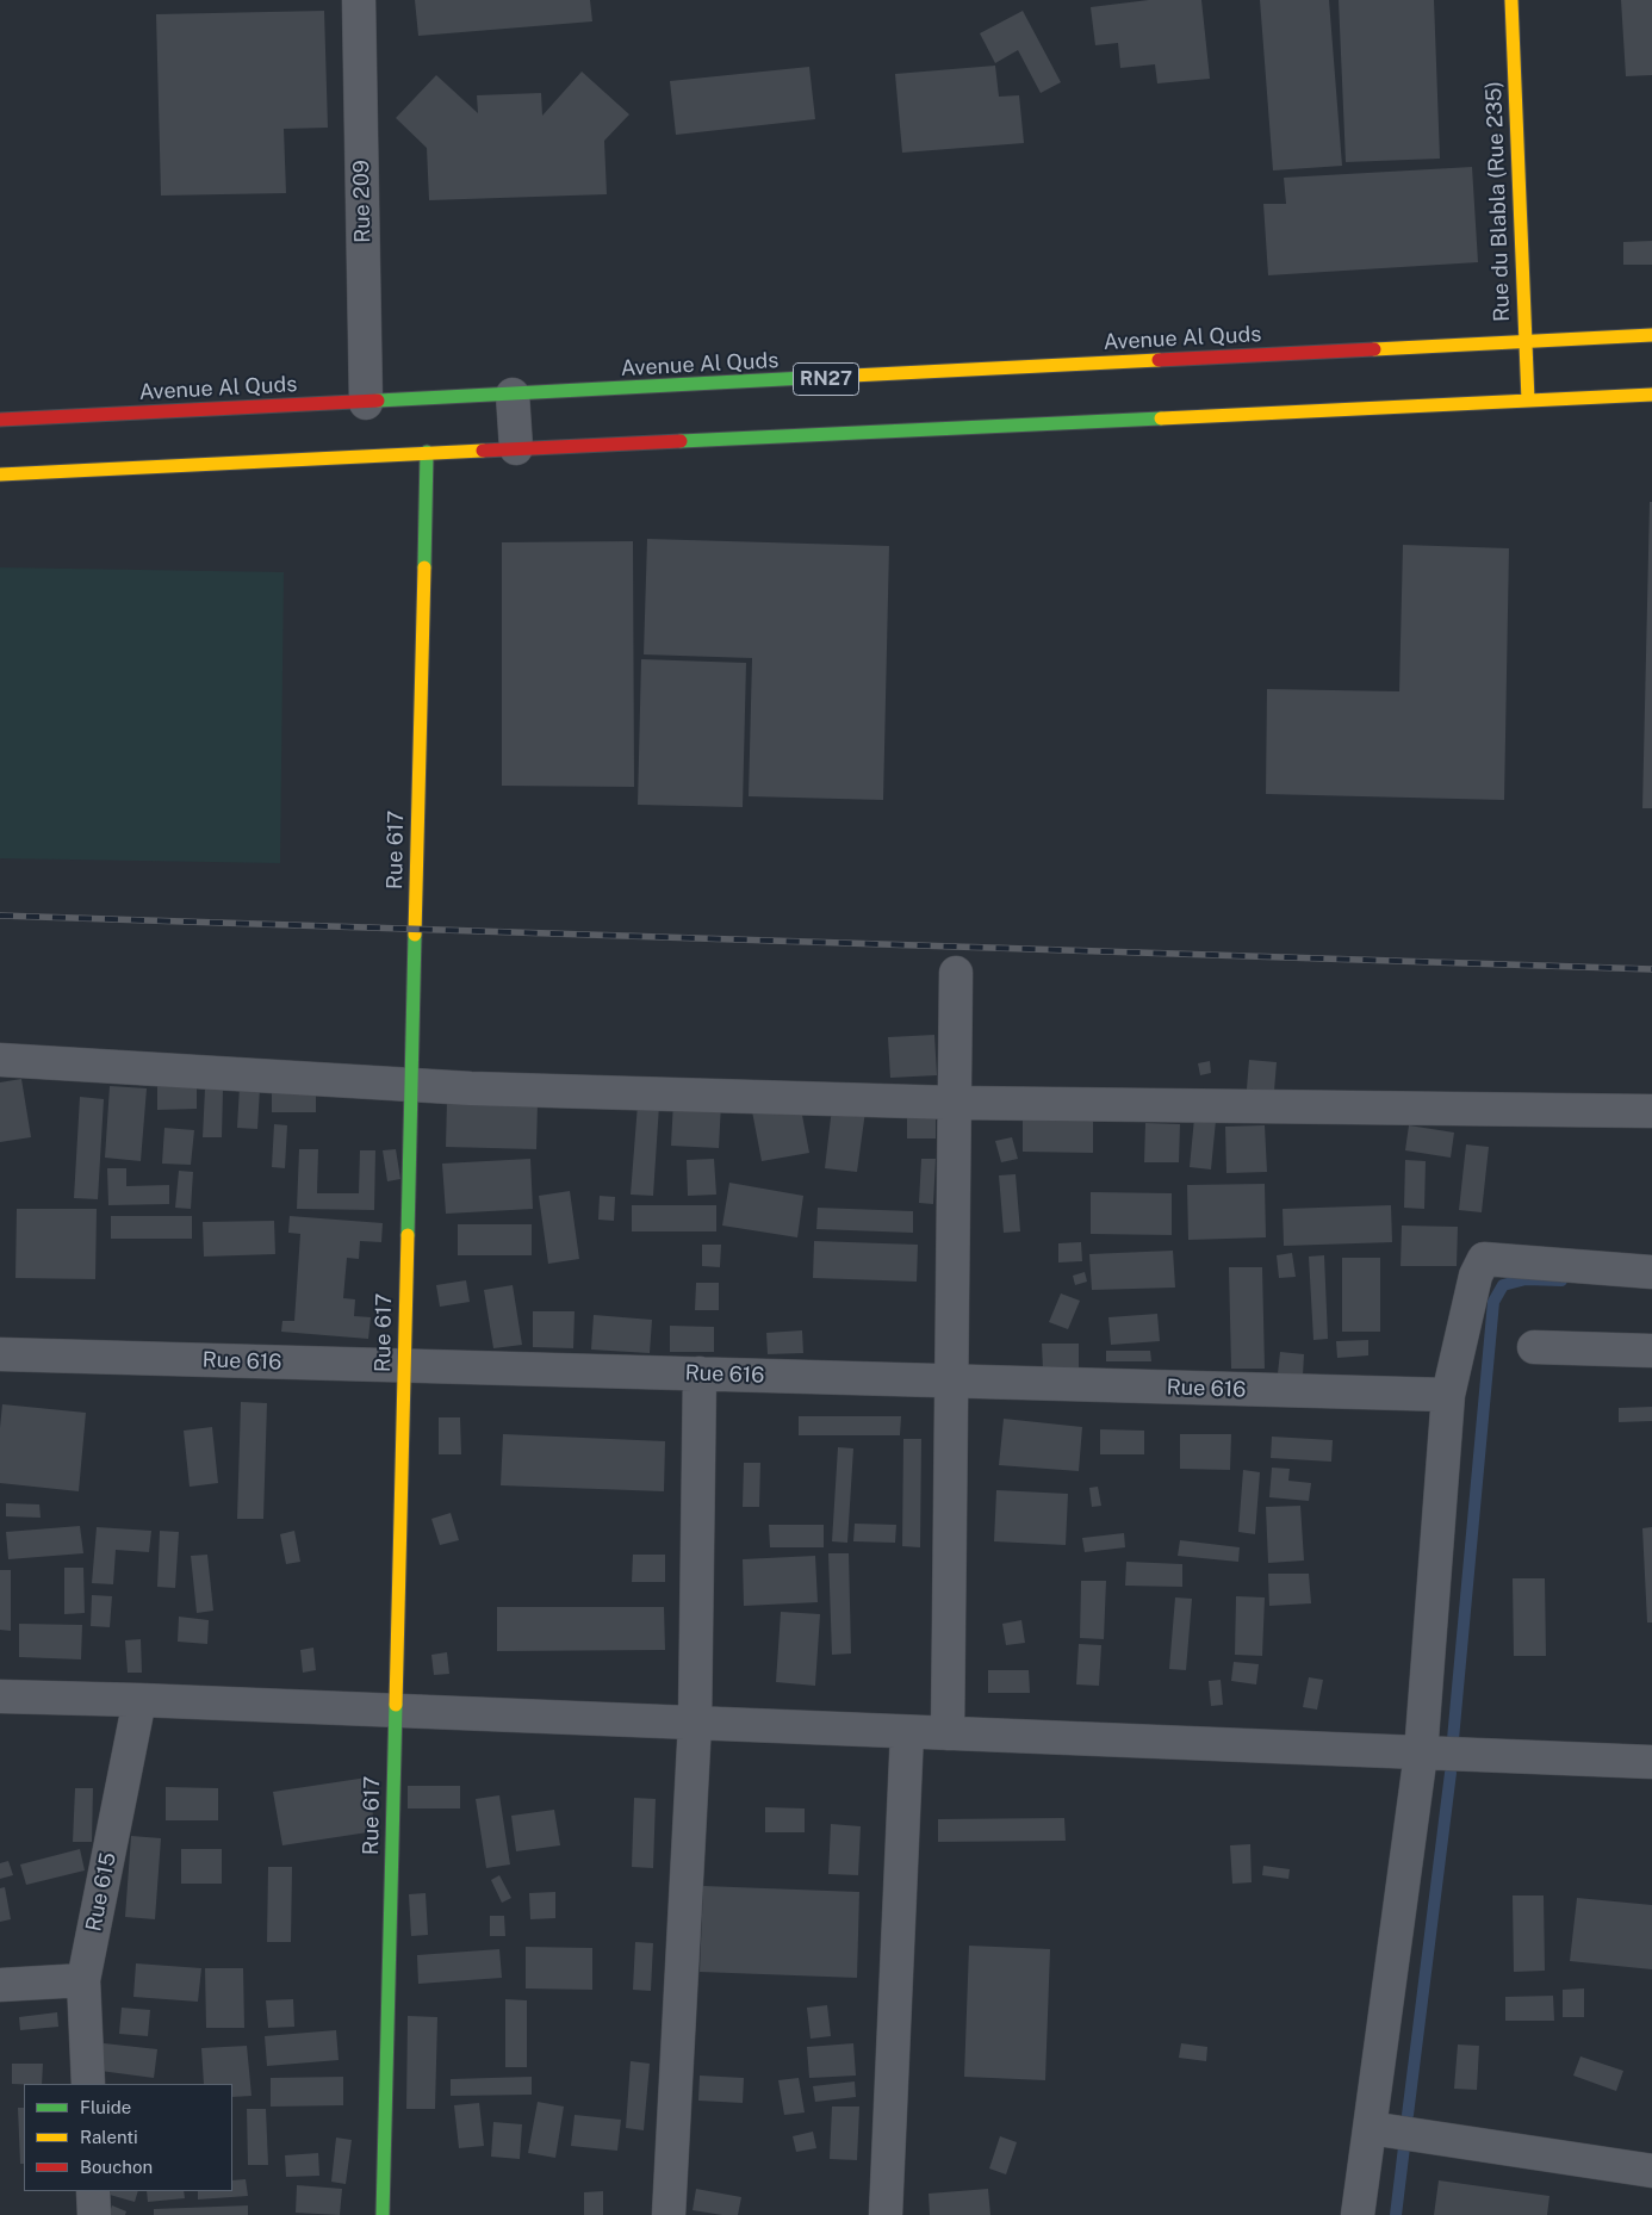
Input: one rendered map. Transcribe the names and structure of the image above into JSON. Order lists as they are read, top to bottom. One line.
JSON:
{"streets":{"main road":["Rue du Blabla (Rue 235)","Avenue Al Quds","RN27","Rue 617"],"street":["Rue 209","Rue 616","Rue 615"]},"crossings":[["Rue 209","Avenue Al Quds"],["Rue du Blabla (Rue 235)","Avenue Al Quds"],["Rue 617","Rue 616"]],"legend":["Fluide","Ralenti","Bouchon"]}
